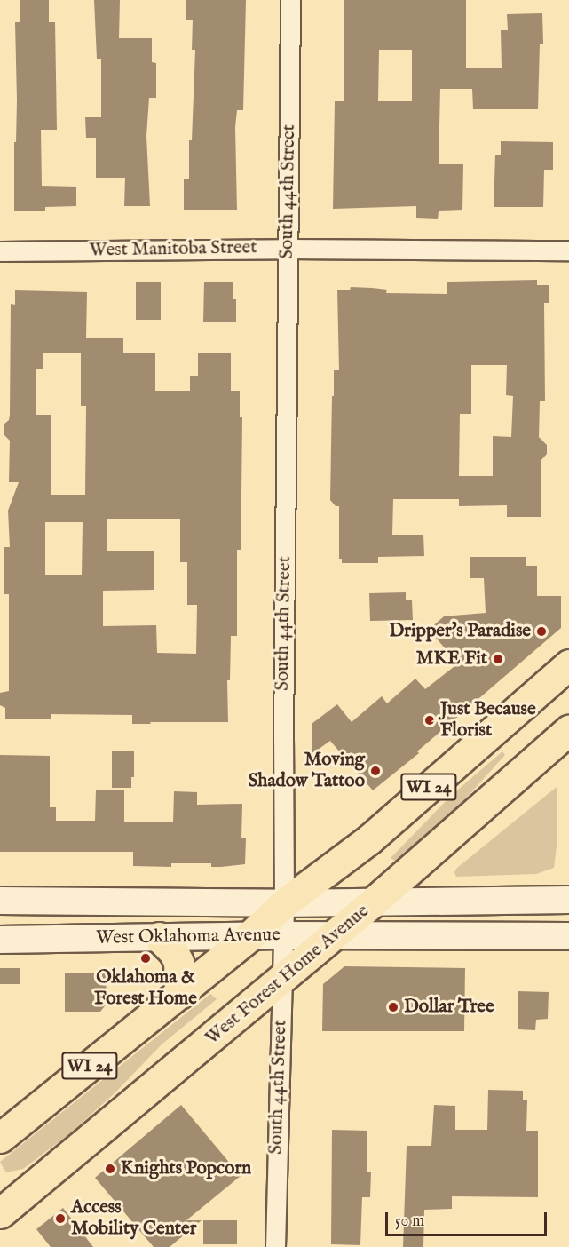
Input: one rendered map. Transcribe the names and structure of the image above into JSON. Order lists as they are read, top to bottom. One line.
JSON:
{"streets":{"main road":["WI 24","West Oklahoma Avenue","West Forest Home Avenue"],"street":["South 44th Street","West Manitoba Street"]},"crossings":[["South 44th Street","West Manitoba Street"],["South 44th Street","WI 24"],["South 44th Street","West Oklahoma Avenue"],["South 44th Street","West Forest Home Avenue"],["WI 24","West Oklahoma Avenue"],["West Oklahoma Avenue","West Forest Home Avenue"]],"places":["Dripper's Paradise","MKE Fit","Just Because Florist","Moving Shadow Tattoo","Oklahoma & Forest Home","Dollar Tree","Knights Popcorn","Access Mobility Center"],"scale_bar":"50 m"}
